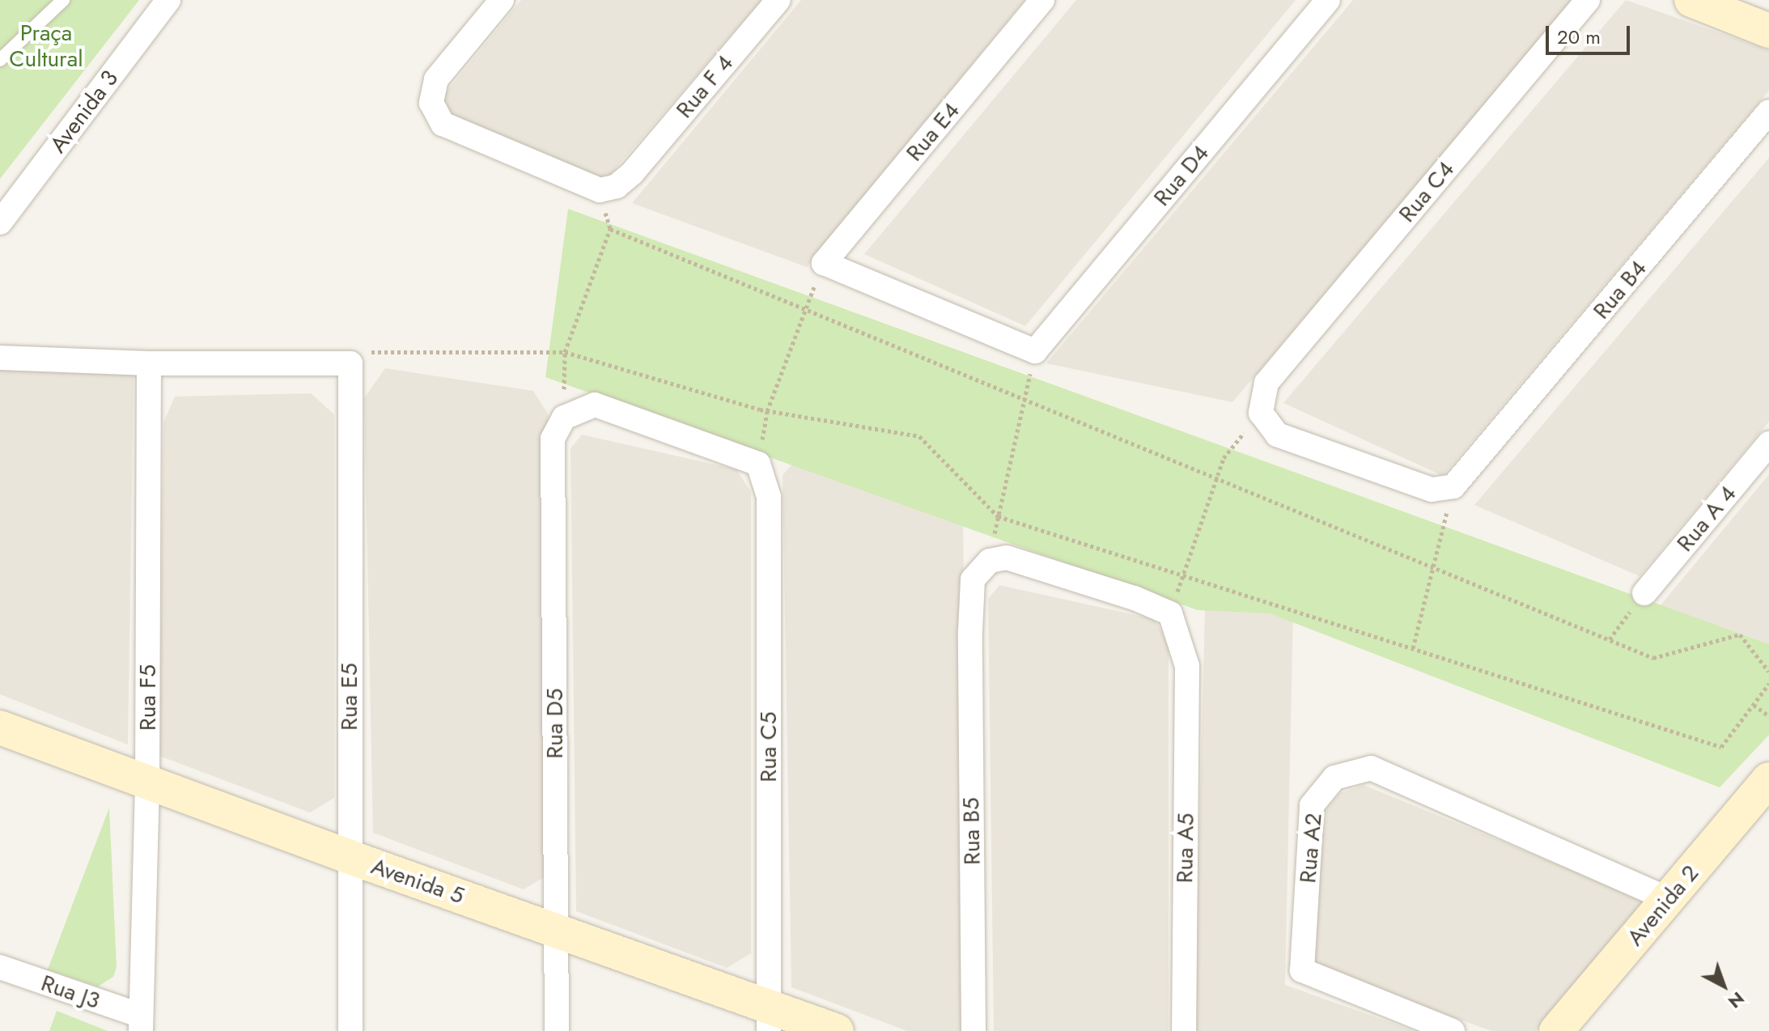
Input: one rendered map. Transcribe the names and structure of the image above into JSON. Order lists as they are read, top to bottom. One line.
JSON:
{"streets":{"street":["Rua F 4","Avenida 3","Rua E4","Rua D4","Rua C4","Rua B4","Rua A 4","Rua E5","Rua F5","Rua D5","Rua C5","Rua B5","Rua A5","Rua A2","Avenida 5","Avenida 2","Rua J3"]},"crossings":[["Rua E5","Avenida 5"],["Rua F5","Avenida 5"],["Rua F5","Rua J3"],["Rua D5","Avenida 5"],["Rua C5","Avenida 5"],["Rua A2","Avenida 2"]],"parks":["Praça Cultural"],"scale_bar":"20 m","north":"bottom right"}
